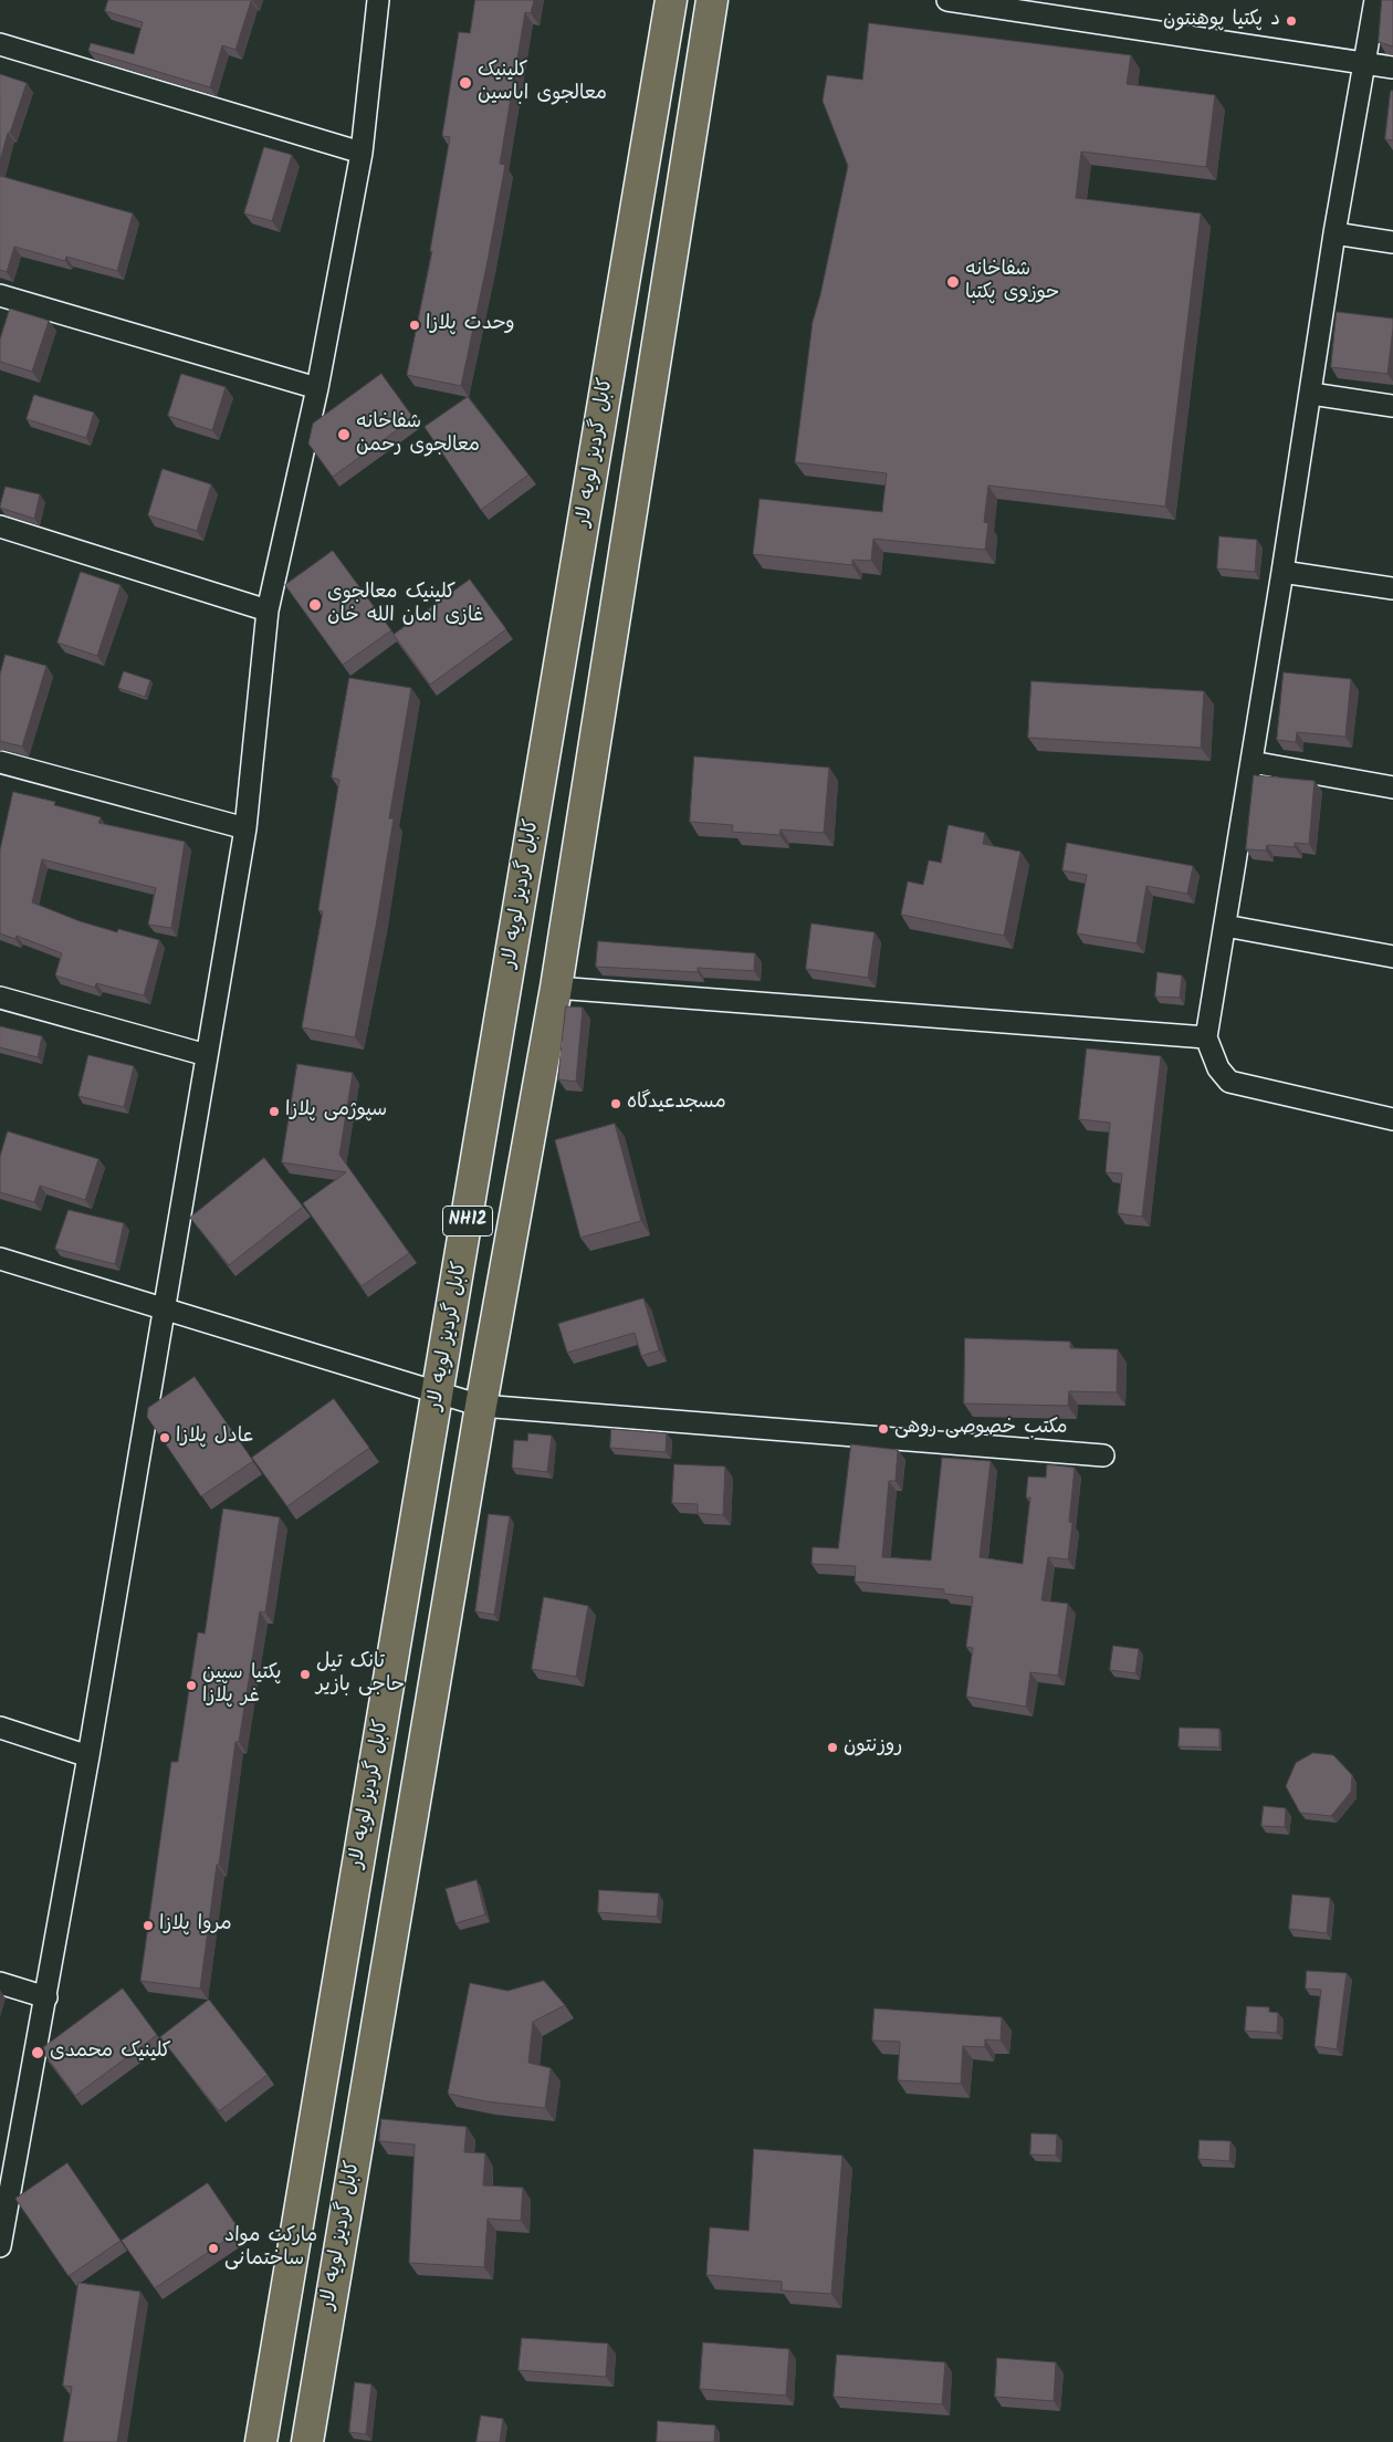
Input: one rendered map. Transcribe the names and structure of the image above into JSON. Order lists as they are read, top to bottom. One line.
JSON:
{"streets":{"highway":["کابل گردیز لویه لار","NH12"]},"places":["د پکتیا پوهنتون","کلینیک معالجوی اباسین","شفاخانه حوزوی پکتبا","وحدت پلازا","شفاخانه معالجوی رحمن","کلینیک معالجوی غازی امان الله خان","مسجدعیدگاه","سپوژمی پلازا","مکتب خصوصی روهی","عادل پلازا","تانک تیل حاجی بازیر","پکتیا سپین غر پلازا","روزنتون","مروا پلازا","کلینیک محمدی","مارکت مواد ساختمانی"]}
